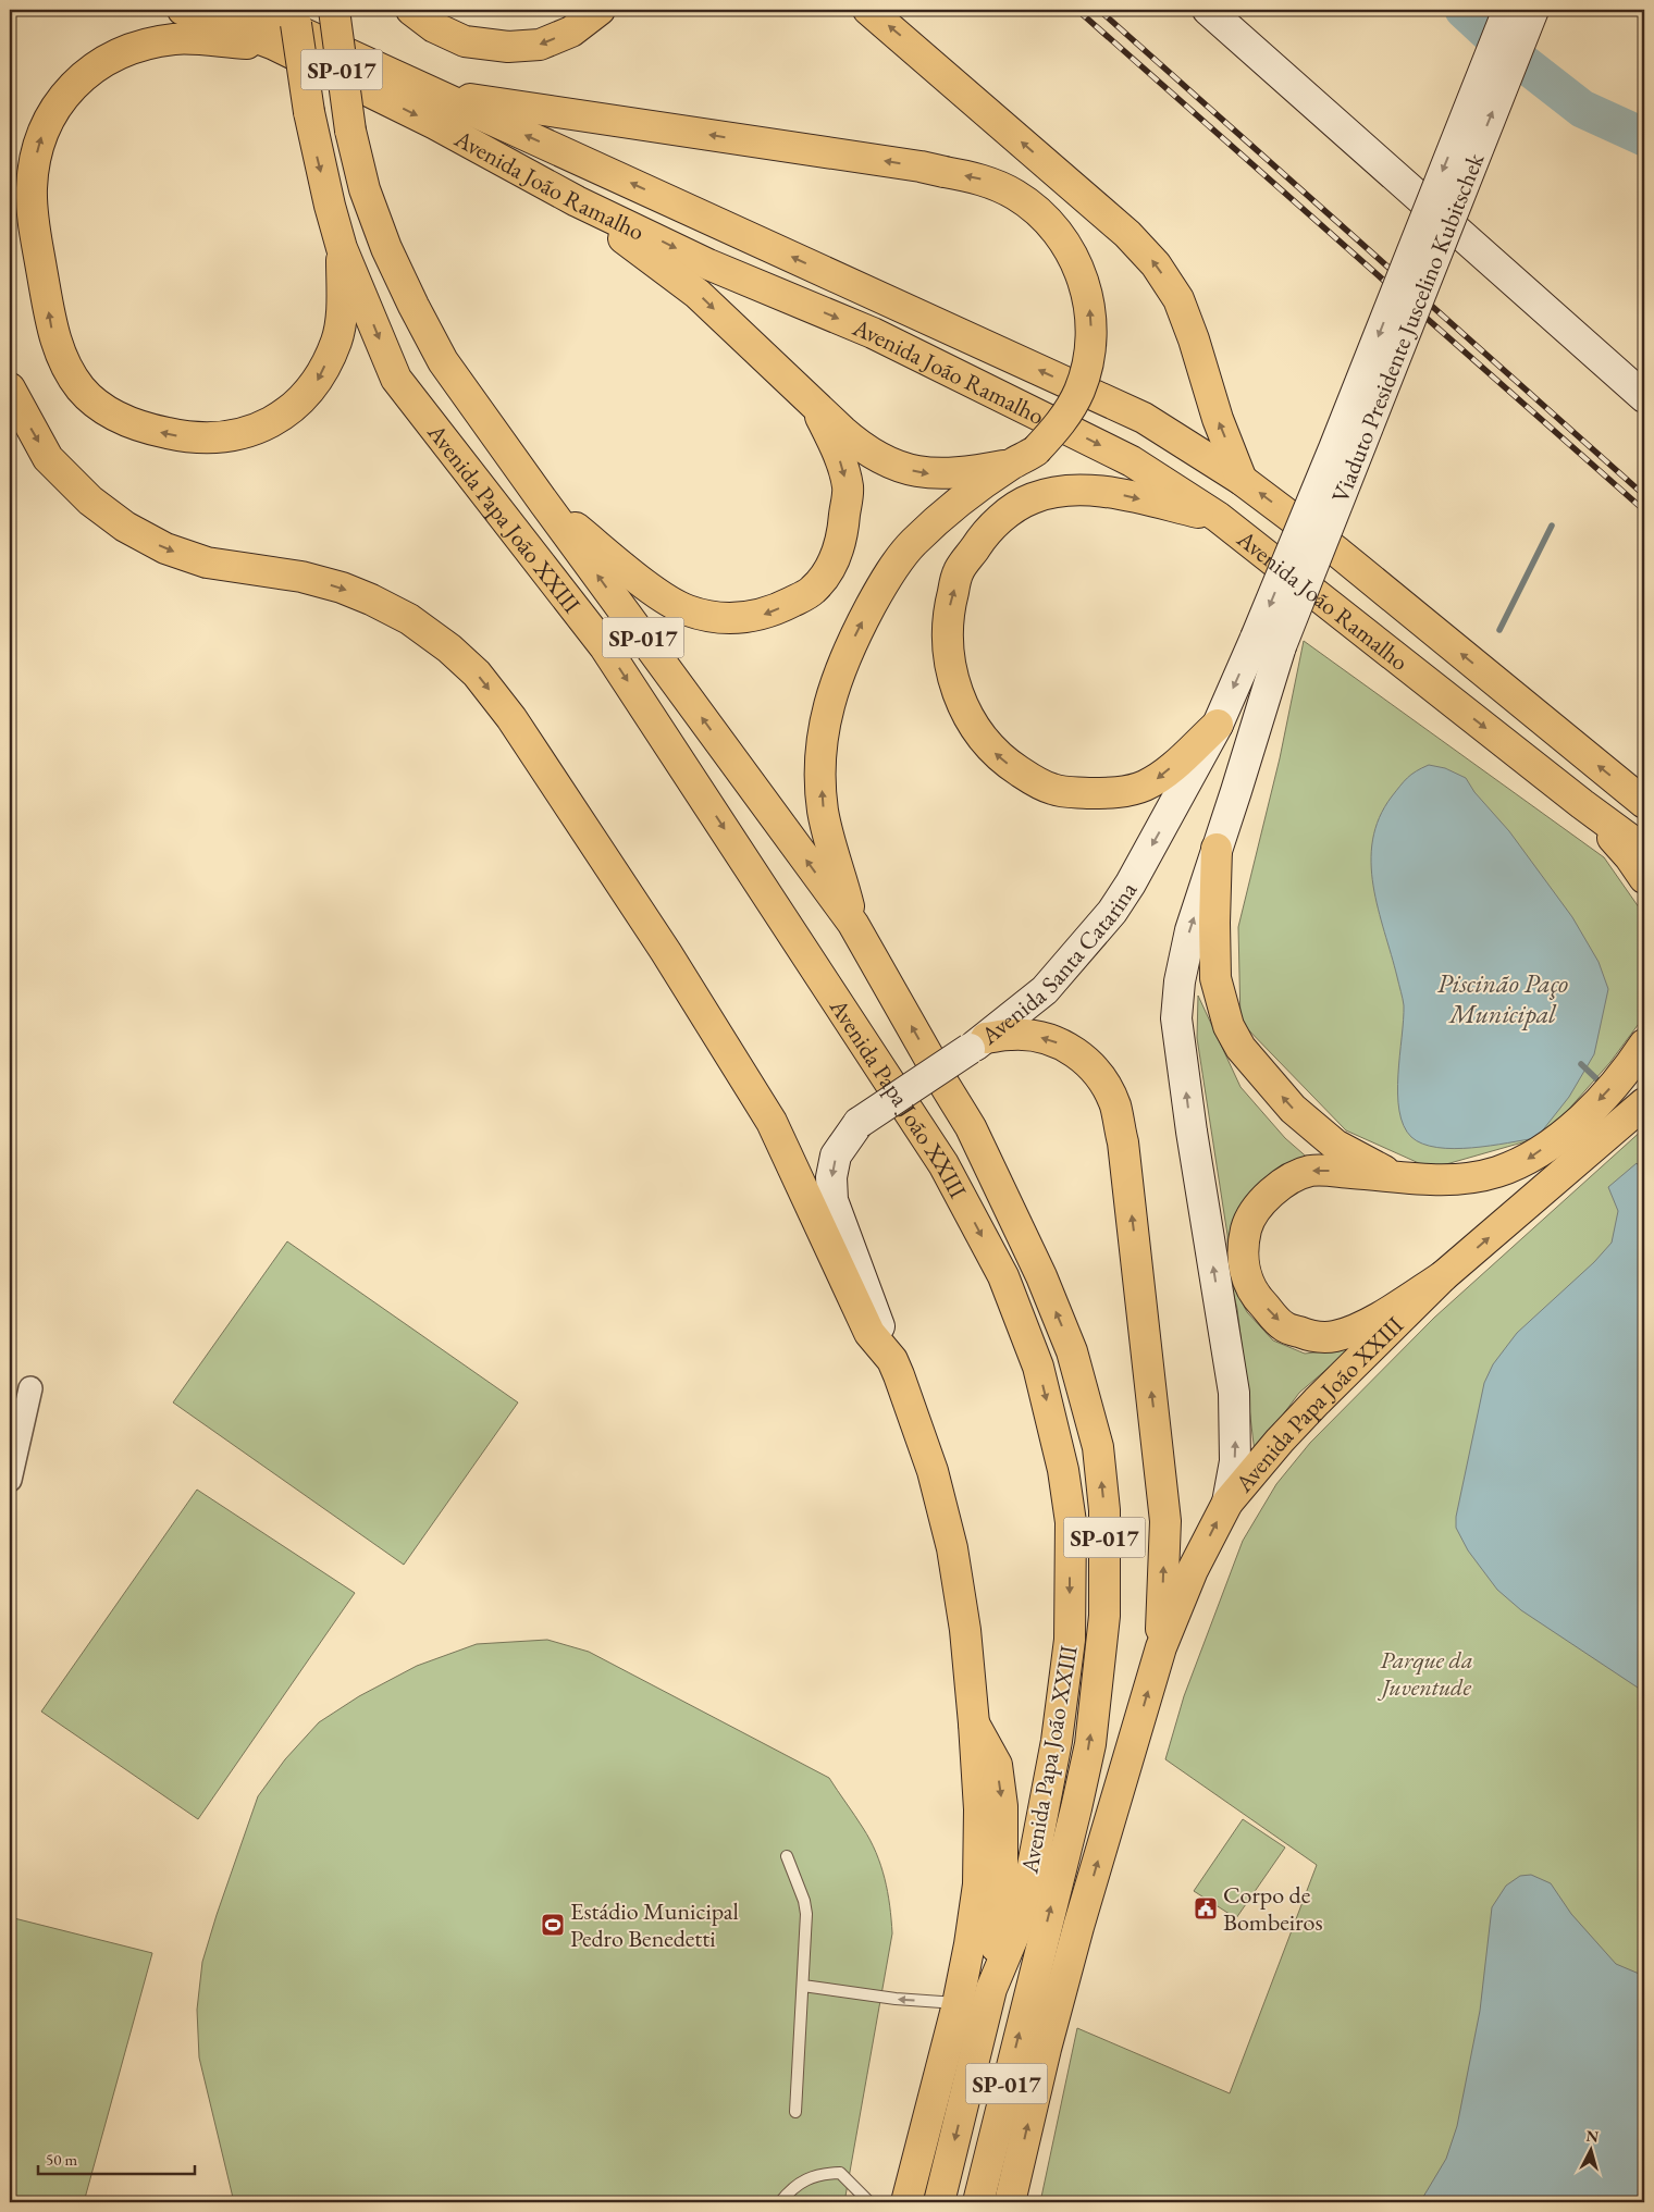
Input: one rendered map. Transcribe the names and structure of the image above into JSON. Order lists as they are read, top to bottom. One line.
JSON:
{"streets":{"main road":["SP-017","Avenida João Ramalho","Viaduto Presidente Juscelino Kubitschek","Avenida Papa João XXIII","Avenida Santa Catarina"]},"crossings":[["Viaduto Presidente Juscelino Kubitschek","Avenida Santa Catarina"],["Avenida Papa João XXIII","Avenida Santa Catarina"]],"one_way":["Avenida Santa Catarina"],"water":["Piscinão Paço Municipal"],"parks":["Parque da Juventude"],"places":{"public building":["Corpo de Bombeiros"],"sports":["Estádio Municipal Pedro Benedetti"]},"scale_bar":"50 m","north":"top"}
